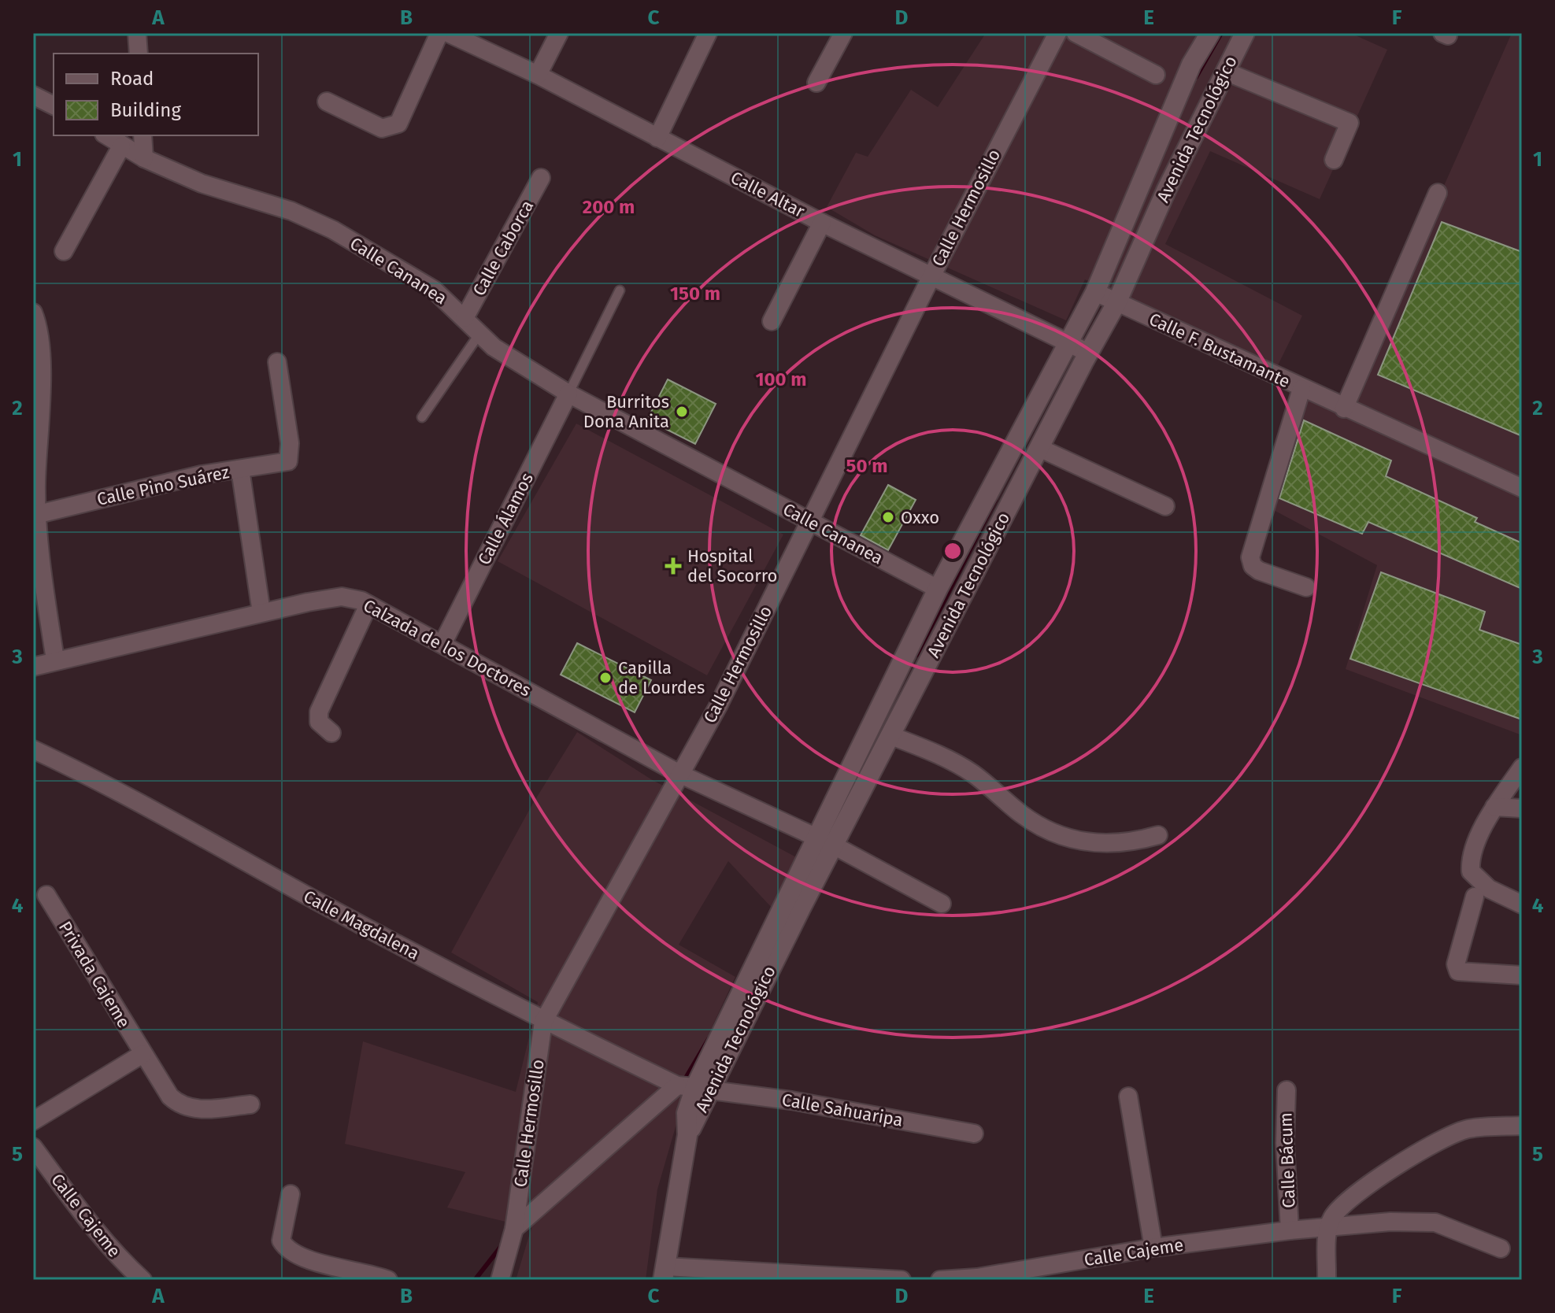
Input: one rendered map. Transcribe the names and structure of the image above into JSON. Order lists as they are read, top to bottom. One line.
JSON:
{"streets":{"main road":["Avenida Tecnológico"],"street":["Calle Altar","Calle Hermosillo","Calle Caborca","Calle Cananea","Calle F. Bustamante","Calle Pino Suárez","Calle Álamos","Calzada de los Doctores","Calle Magdalena","Privada Cajeme","Calle Sahuaripa","Calle Bácum","Calle Cajeme"]},"crossings":[["Avenida Tecnológico","Calle Altar"],["Avenida Tecnológico","Calle Cananea"],["Avenida Tecnológico","Calle F. Bustamante"],["Avenida Tecnológico","Calzada de los Doctores"],["Avenida Tecnológico","Calle Magdalena"],["Avenida Tecnológico","Calle Sahuaripa"],["Calle Altar","Calle Hermosillo"],["Calle Hermosillo","Calle Cananea"],["Calle Hermosillo","Calzada de los Doctores"],["Calle Hermosillo","Calle Magdalena"],["Calle Caborca","Calle Cananea"],["Calle Cananea","Calle Álamos"],["Calle Álamos","Calzada de los Doctores"],["Calle Magdalena","Calle Sahuaripa"],["Calle Bácum","Calle Cajeme"]],"places":{"other":["Burritos Dona Anita","Oxxo","Capilla de Lourdes"],"health":["Hospital del Socorro"]},"legend":["Road","Building"],"grid":{"columns":["A","B","C","D","E","F"],"rows":["1","2","3","4","5"]},"rings":["200 m","150 m","100 m","50 m"]}
